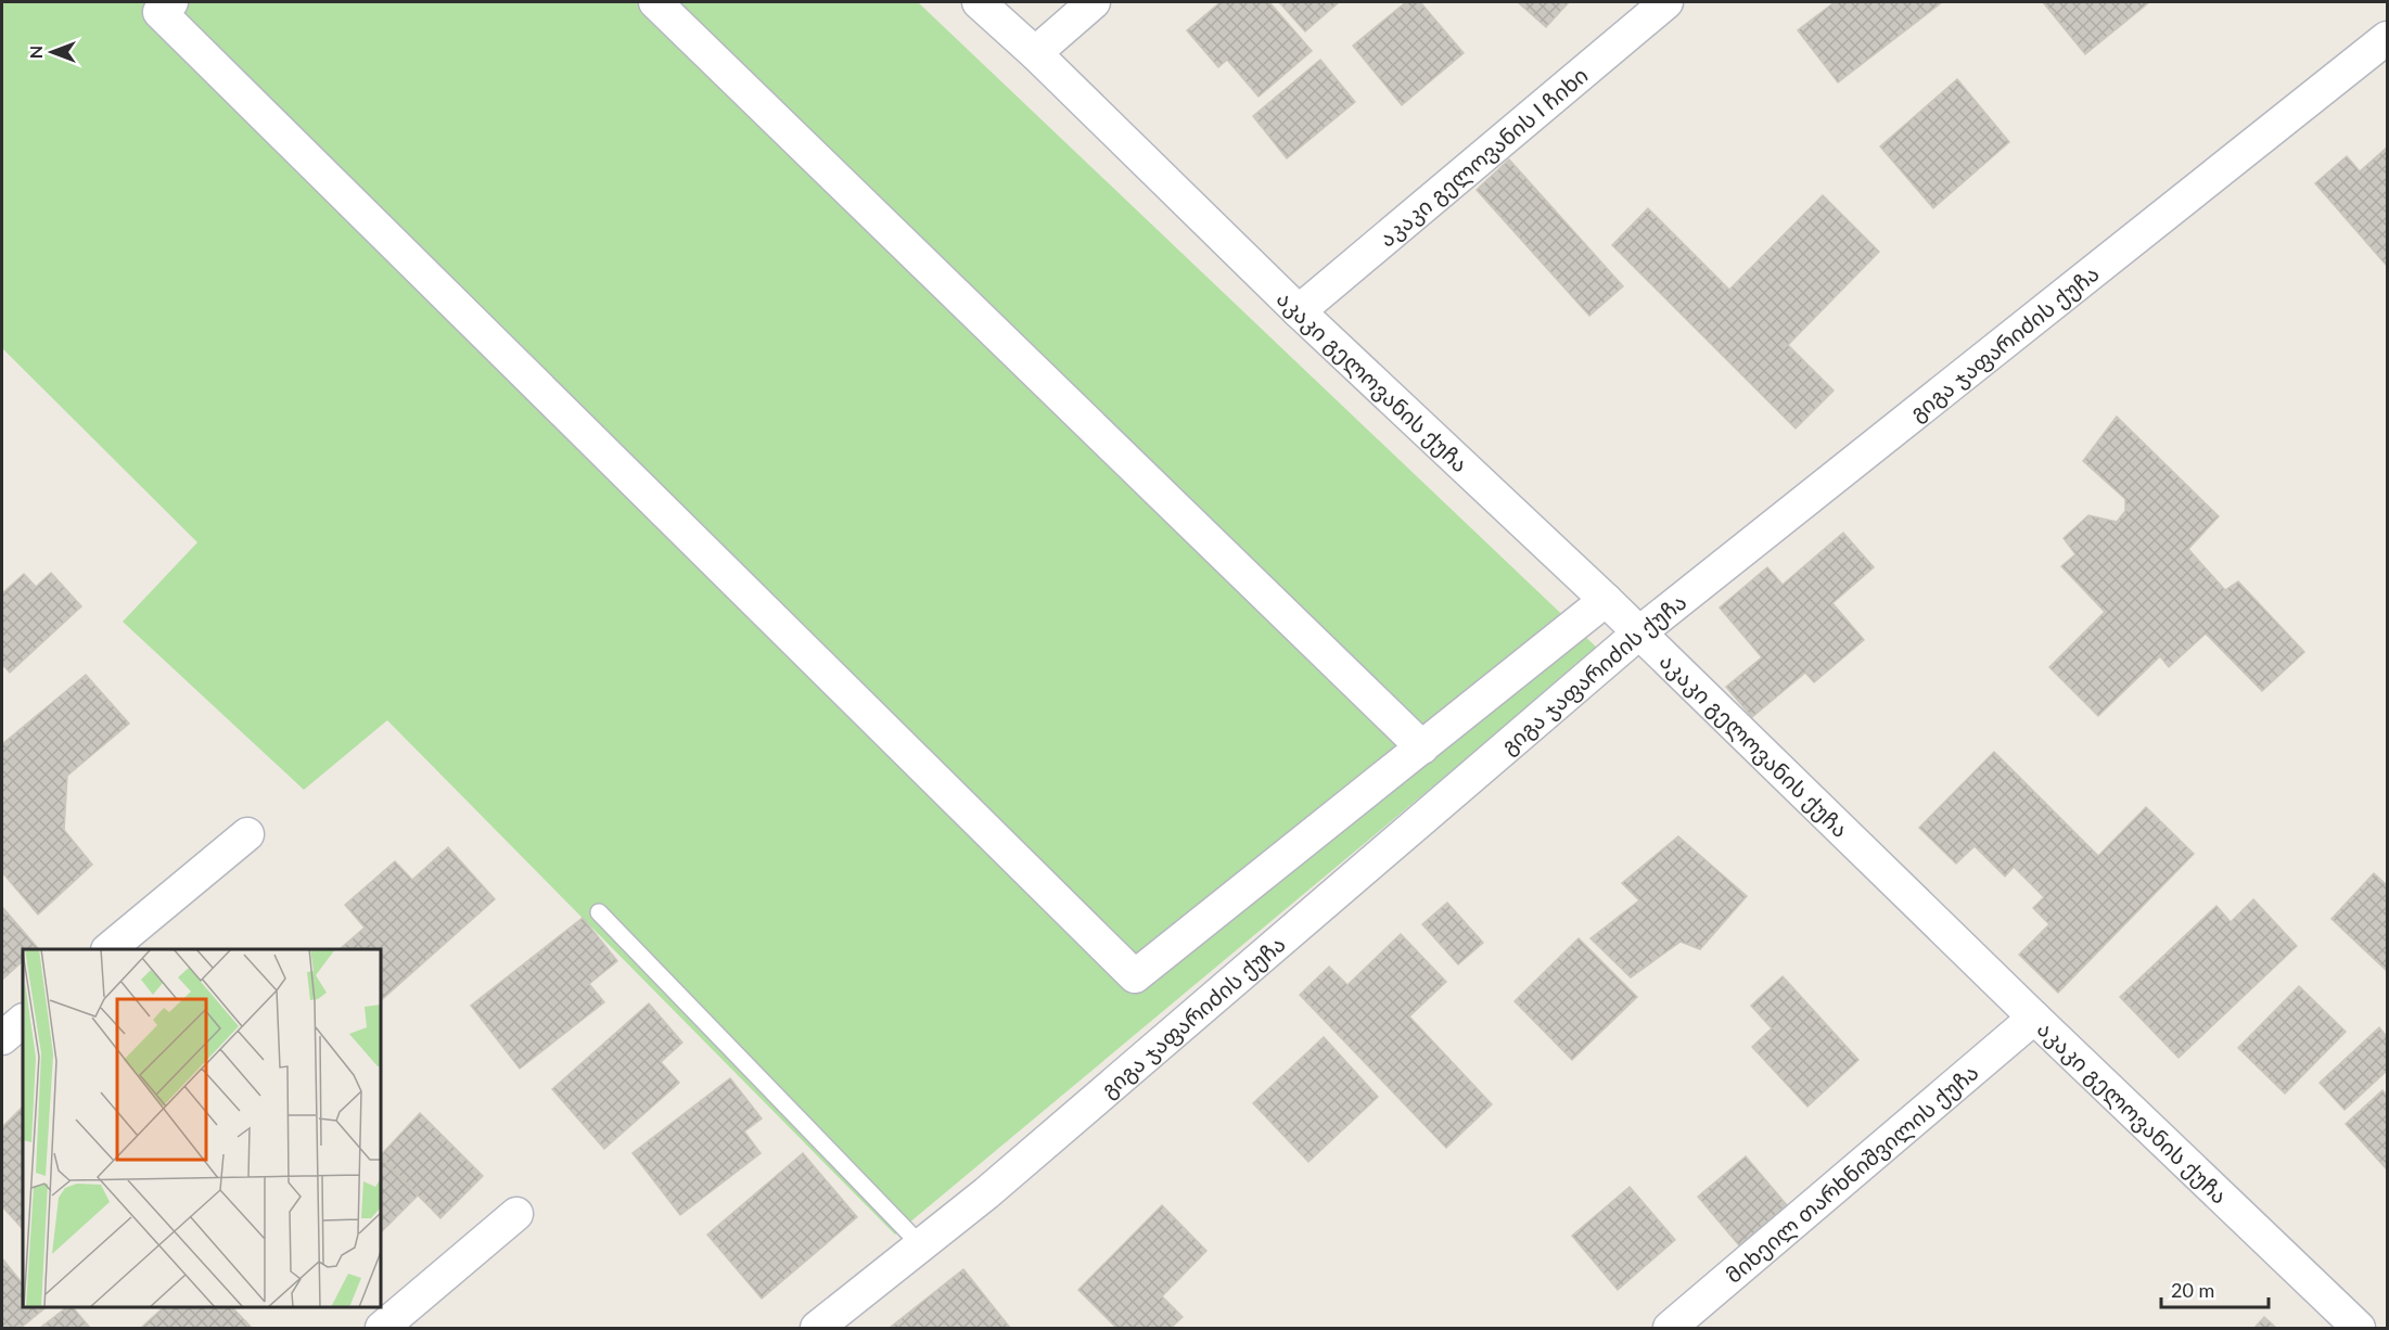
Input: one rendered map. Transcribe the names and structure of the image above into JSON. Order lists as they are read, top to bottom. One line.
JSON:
{"streets":{"street":["აკაკი გელოვანის I ჩიხი","გიგა ჯაფარიძის ქუჩა","აკაკი გელოვანის ქუჩა","მიხეილ თარხნიშვილის ქუჩა"]},"crossings":[["აკაკი გელოვანის I ჩიხი","აკაკი გელოვანის ქუჩა"],["გიგა ჯაფარიძის ქუჩა","აკაკი გელოვანის ქუჩა"],["აკაკი გელოვანის ქუჩა","მიხეილ თარხნიშვილის ქუჩა"]],"scale_bar":"20 m","north":"left"}
